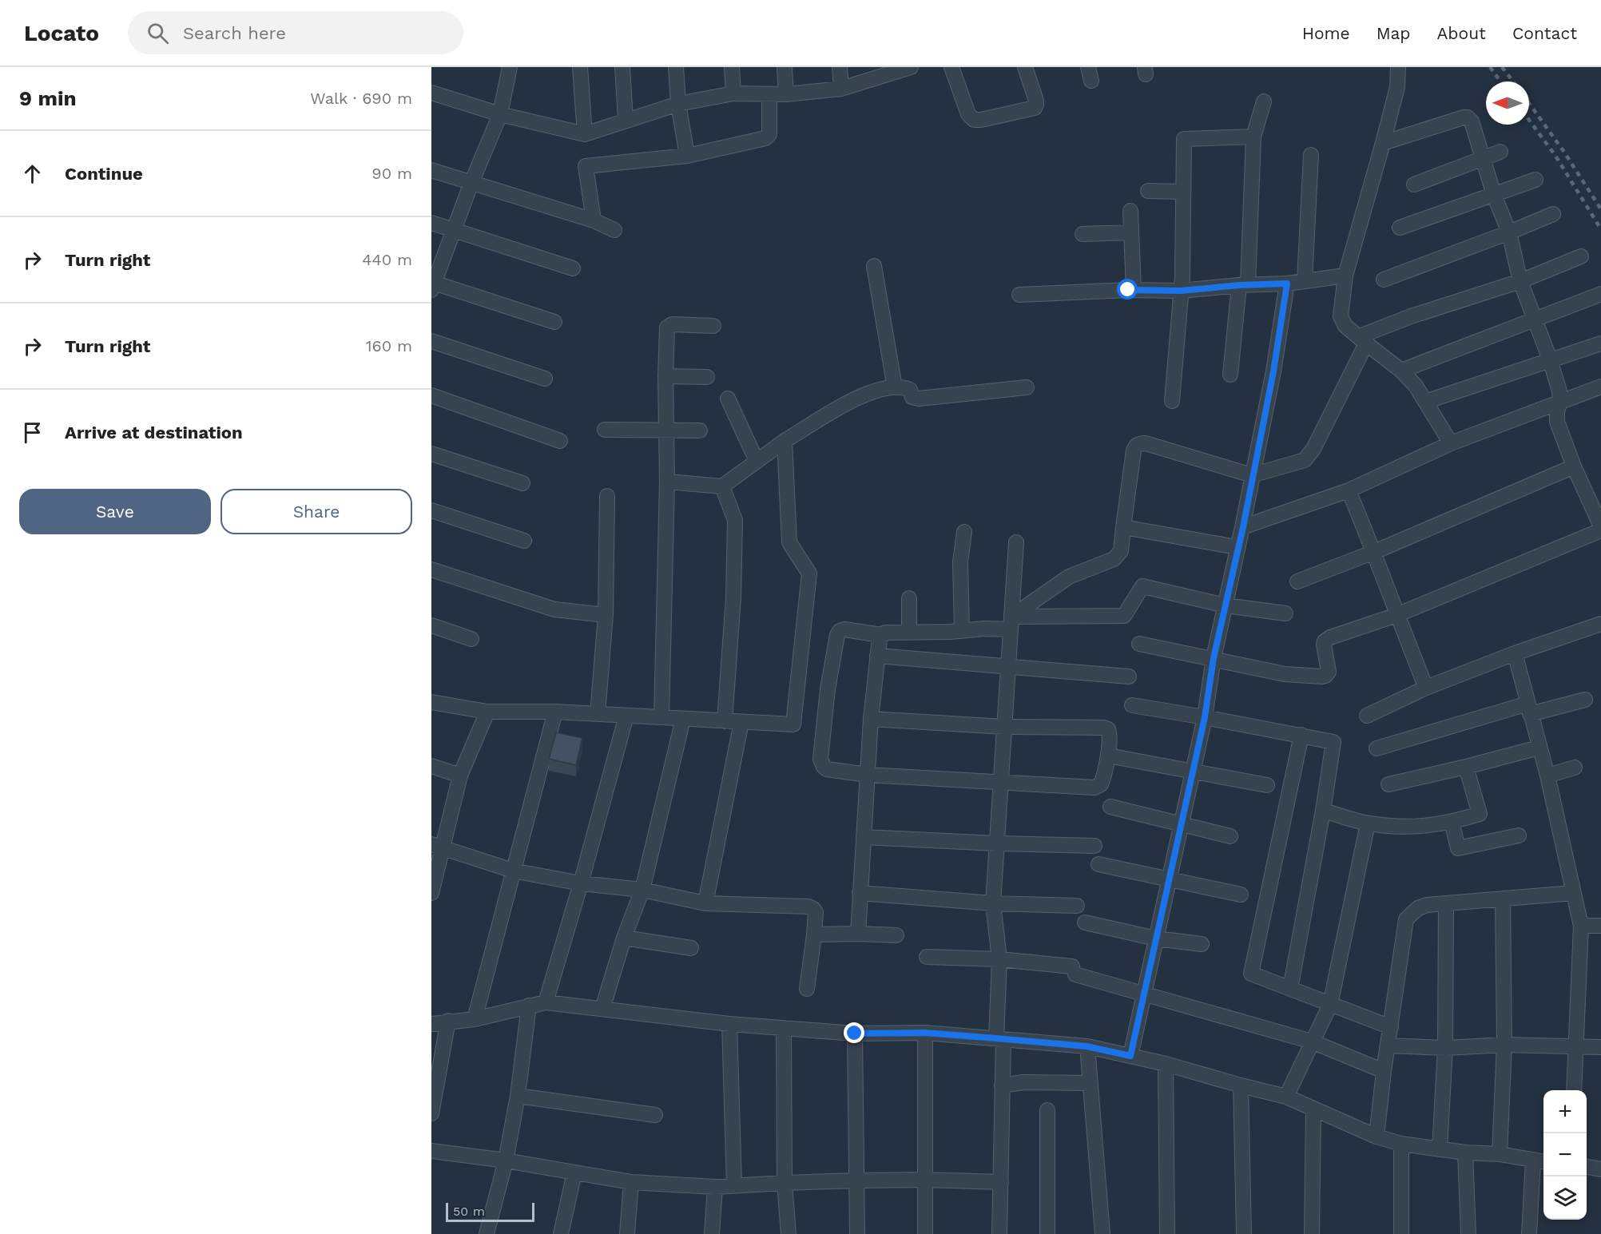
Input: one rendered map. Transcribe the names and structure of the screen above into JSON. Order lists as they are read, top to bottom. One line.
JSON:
{"scale_bar":"50 m","north":"left","page":{"header":"Locato","search":"Search here","nav":["Home","Map","About","Contact"],"heading":["9 min","Walk · 690 m"],"list":[["Continue","90 m"],["Turn right","440 m"],["Turn right","160 m"],"Arrive at destination"],"buttons":["Save","Share"],"map_buttons":["+","−"],"scale":"50 m"}}
